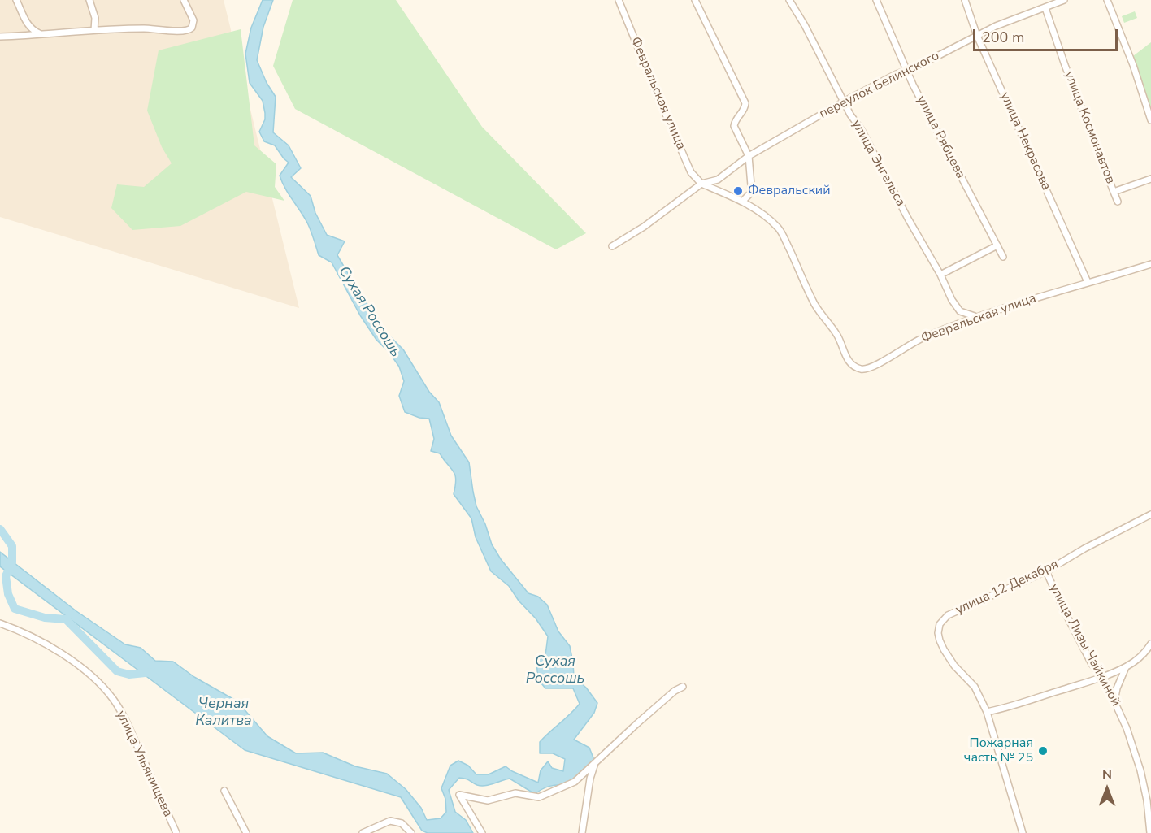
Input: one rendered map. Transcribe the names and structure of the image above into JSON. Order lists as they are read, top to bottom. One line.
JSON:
{"streets":{"street":["переулок Белинского","Февральская улица","улица Космонавтов","улица Рябцева","улица Некрасова","улица Энгельса","улица 12 Декабря","улица Лизы Чайкиной","улица Ульянищева"]},"crossings":[["переулок Белинского","Февральская улица"],["переулок Белинского","улица Космонавтов"],["переулок Белинского","улица Рябцева"],["переулок Белинского","улица Некрасова"],["переулок Белинского","улица Энгельса"],["Февральская улица","улица Некрасова"],["Февральская улица","улица Энгельса"],["улица 12 Декабря","улица Лизы Чайкиной"]],"water":["Сухая Россошь","Черная Калитва"],"places":["Февральский","Пожарная часть № 25"],"scale_bar":"200 m","north":"top"}
